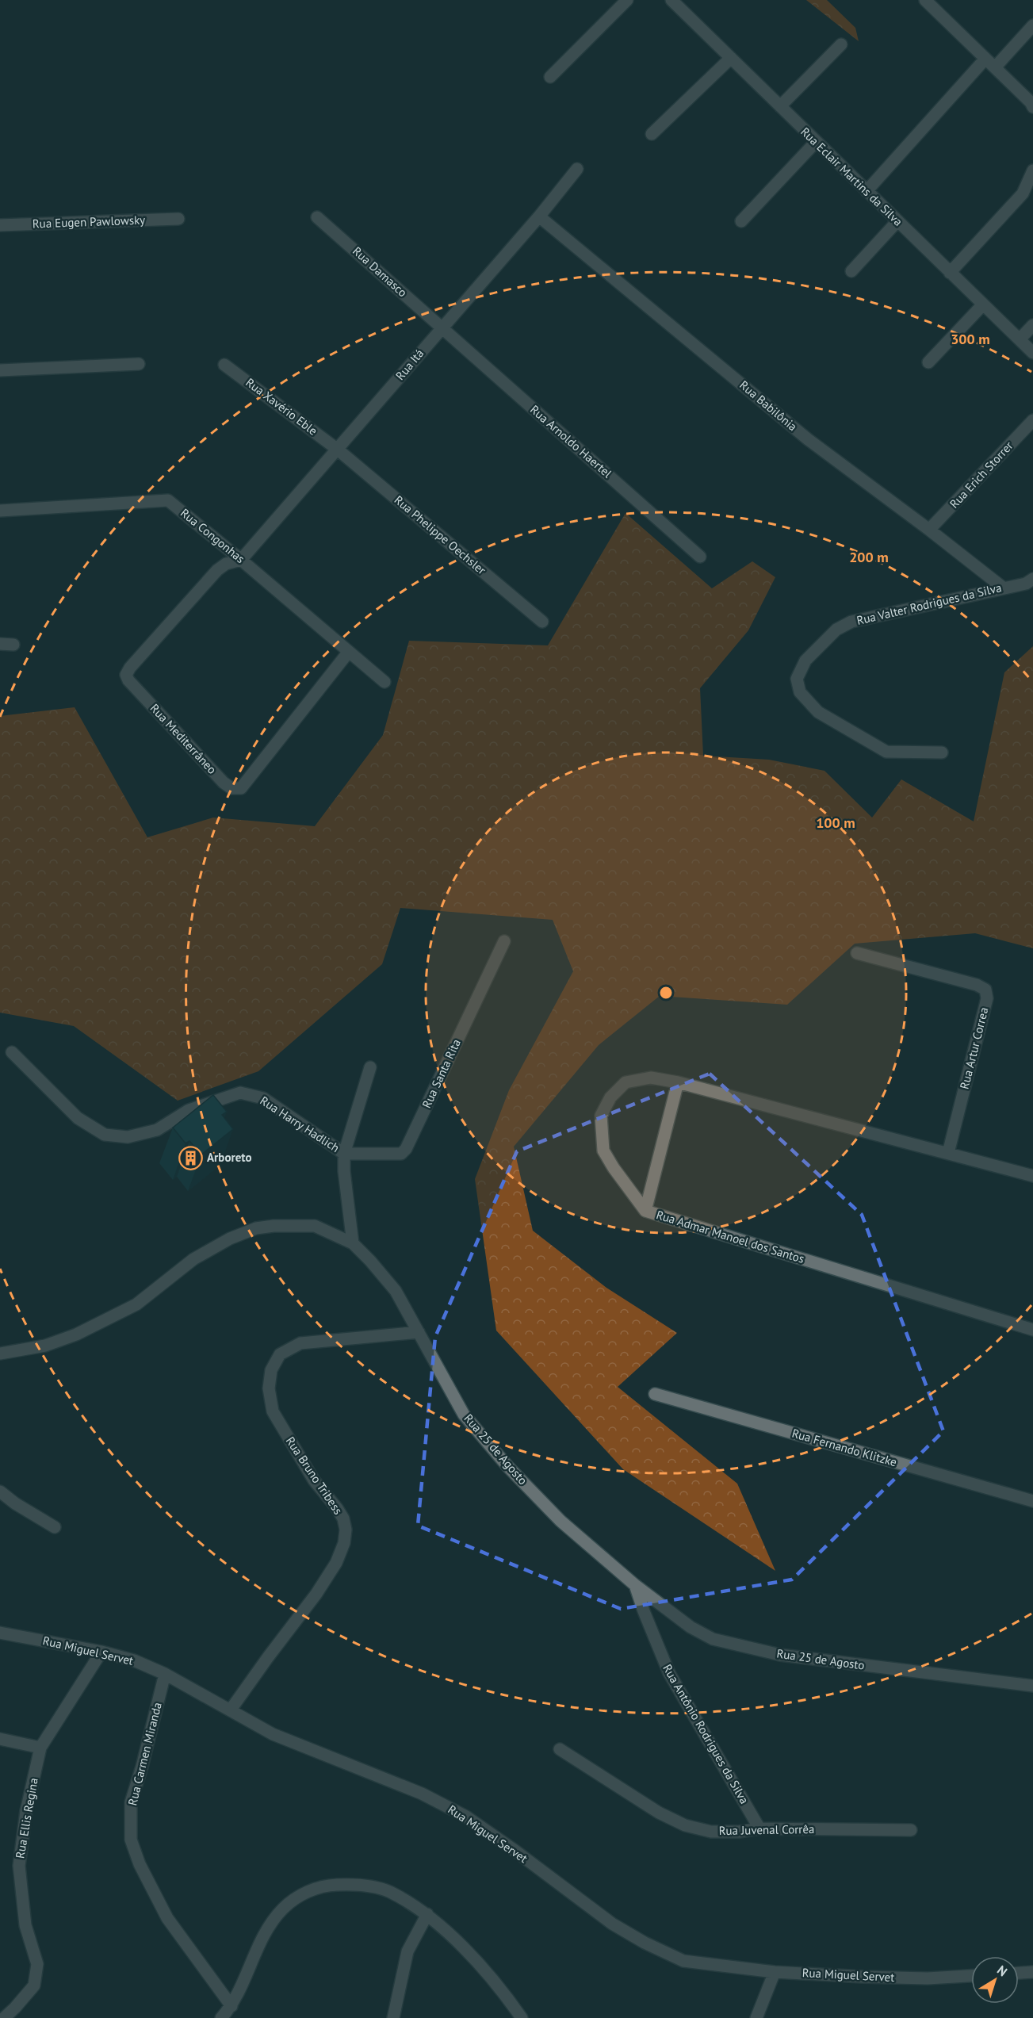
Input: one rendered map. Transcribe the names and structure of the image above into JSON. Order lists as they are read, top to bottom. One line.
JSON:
{"streets":{"street":["Rua Eclair Martins da Silva","Rua Eugen Pawlowsky","Rua Damasco","Rua Itá","Rua Babilônia","Rua Xavério Eble","Rua Arnoldo Haertel","Rua Erich Storrer","Rua Phelippe Oechsler","Rua Congonhas","Rua Valter Rodrigues da Silva","Rua Mediterrâneo","Rua Artur Correa","Rua Santa Rita","Rua Harry Hadlich","Rua Admar Manoel dos Santos","Rua Fernando Klitzke","Rua 25 de Agosto","Rua Bruno Tribess","Rua Miguel Servet","Rua Antônio Rodrigues da Silva","Rua Carmen Miranda","Rua Ellis Regina","Rua Juvenal Corrêa"]},"crossings":[["Rua Damasco","Rua Itá"],["Rua Damasco","Rua Arnoldo Haertel"],["Rua Itá","Rua Babilônia"],["Rua Itá","Rua Xavério Eble"],["Rua Itá","Rua Arnoldo Haertel"],["Rua Itá","Rua Phelippe Oechsler"],["Rua Itá","Rua Congonhas"],["Rua Itá","Rua Mediterrâneo"],["Rua Babilônia","Rua Erich Storrer"],["Rua Babilônia","Rua Valter Rodrigues da Silva"],["Rua Xavério Eble","Rua Phelippe Oechsler"],["Rua Congonhas","Rua Mediterrâneo"],["Rua Artur Correa","Rua Admar Manoel dos Santos"],["Rua Santa Rita","Rua Harry Hadlich"],["Rua 25 de Agosto","Rua Bruno Tribess"],["Rua 25 de Agosto","Rua Antônio Rodrigues da Silva"],["Rua Bruno Tribess","Rua Miguel Servet"],["Rua Miguel Servet","Rua Carmen Miranda"],["Rua Miguel Servet","Rua Ellis Regina"],["Rua Antônio Rodrigues da Silva","Rua Juvenal Corrêa"]],"places":{"building":["Arboreto"]},"north":"top right","rings":["300 m","200 m","100 m"]}
